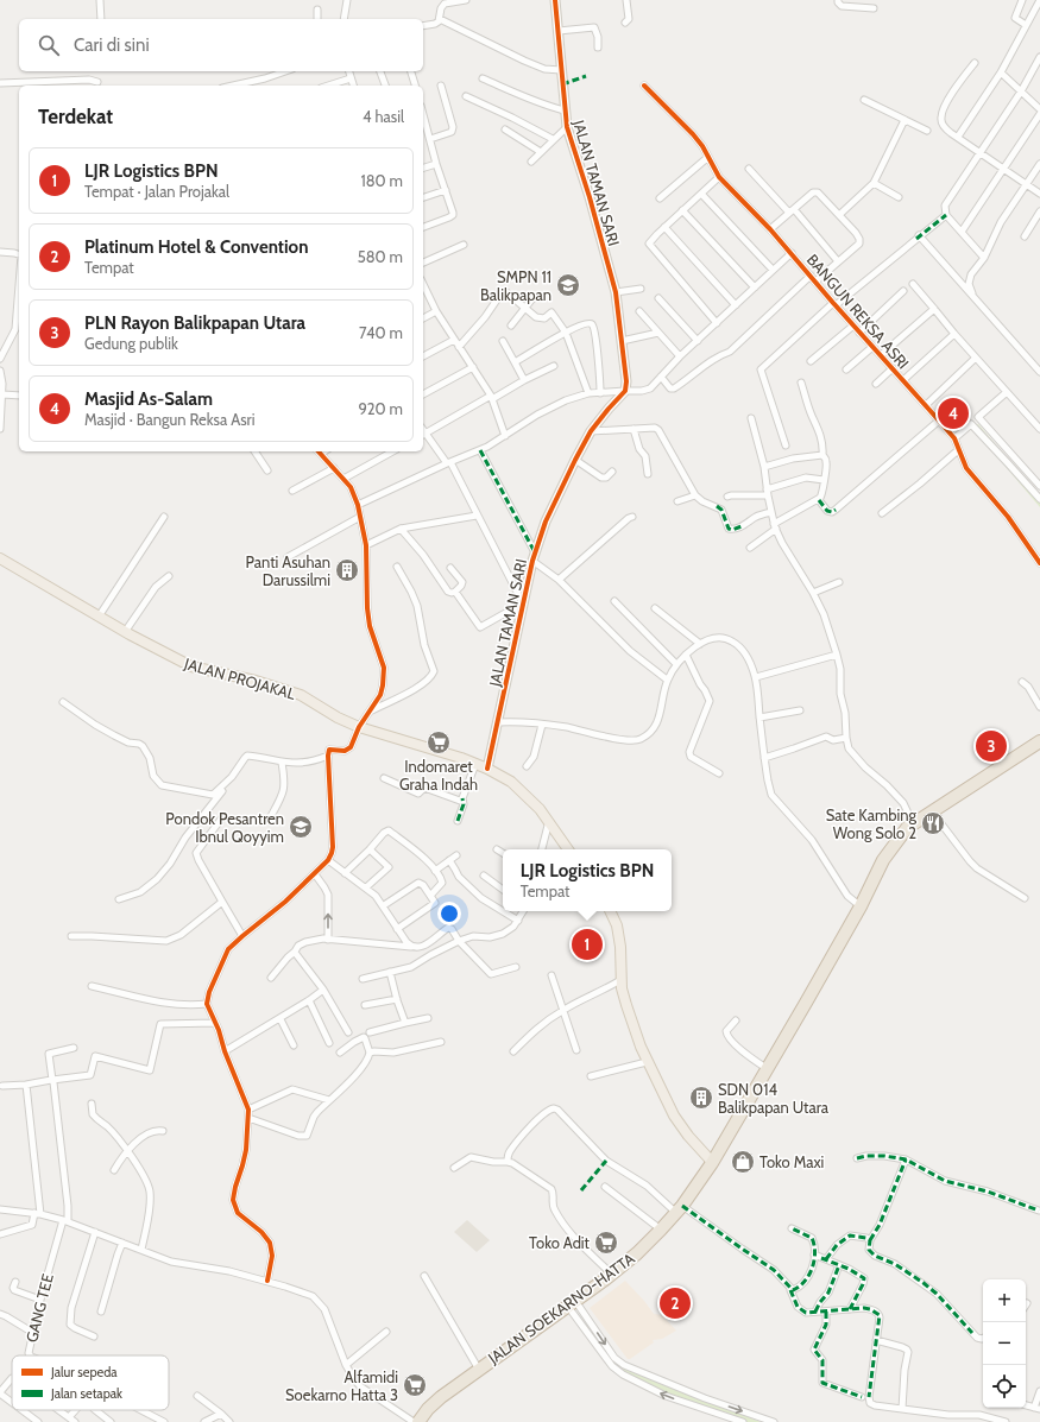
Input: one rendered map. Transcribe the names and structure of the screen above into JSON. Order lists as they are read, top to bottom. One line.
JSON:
{"streets":{"highway":["JALAN SOEKARNO-HATTA"],"main road":["JALAN PROJAKAL"],"street":["JALAN TAMAN SARI","BANGUN REKSA ASRI","GANG TEE"]},"crossings":[["JALAN TAMAN SARI","JALAN PROJAKAL"]],"places":{"school or university":["SMPN 11 Balikpapan","Pondok Pesantren Ibnul Qoyyim"],"building":["Panti Asuhan Darussilmi","SDN 014 Balikpapan Utara"],"supermarket":["Indomaret Graha Indah","Toko Adit","Alfamidi Soekarno Hatta 3"],"restaurant":["Sate Kambing Wong Solo 2"],"shop":["Toko Maxi"]},"legend":["Jalur sepeda","Jalan setapak"],"page":{"search":"Cari di sini","heading":["Terdekat","4 hasil"],"list":[{"mark":"1","name":"LJR Logistics BPN","note":"Tempat · Jalan Projakal","value":"180 m"},{"mark":"2","name":"Platinum Hotel & Convention","note":"Tempat","value":"580 m"},{"mark":"3","name":"PLN Rayon Balikpapan Utara","note":"Gedung publik","value":"740 m"},{"mark":"4","name":"Masjid As-Salam","note":"Masjid · Bangun Reksa Asri","value":"920 m"}],"pins":["4","3","1","2"],"popup":["LJR Logistics BPN","Tempat"],"map_buttons":["+","−"]}}
